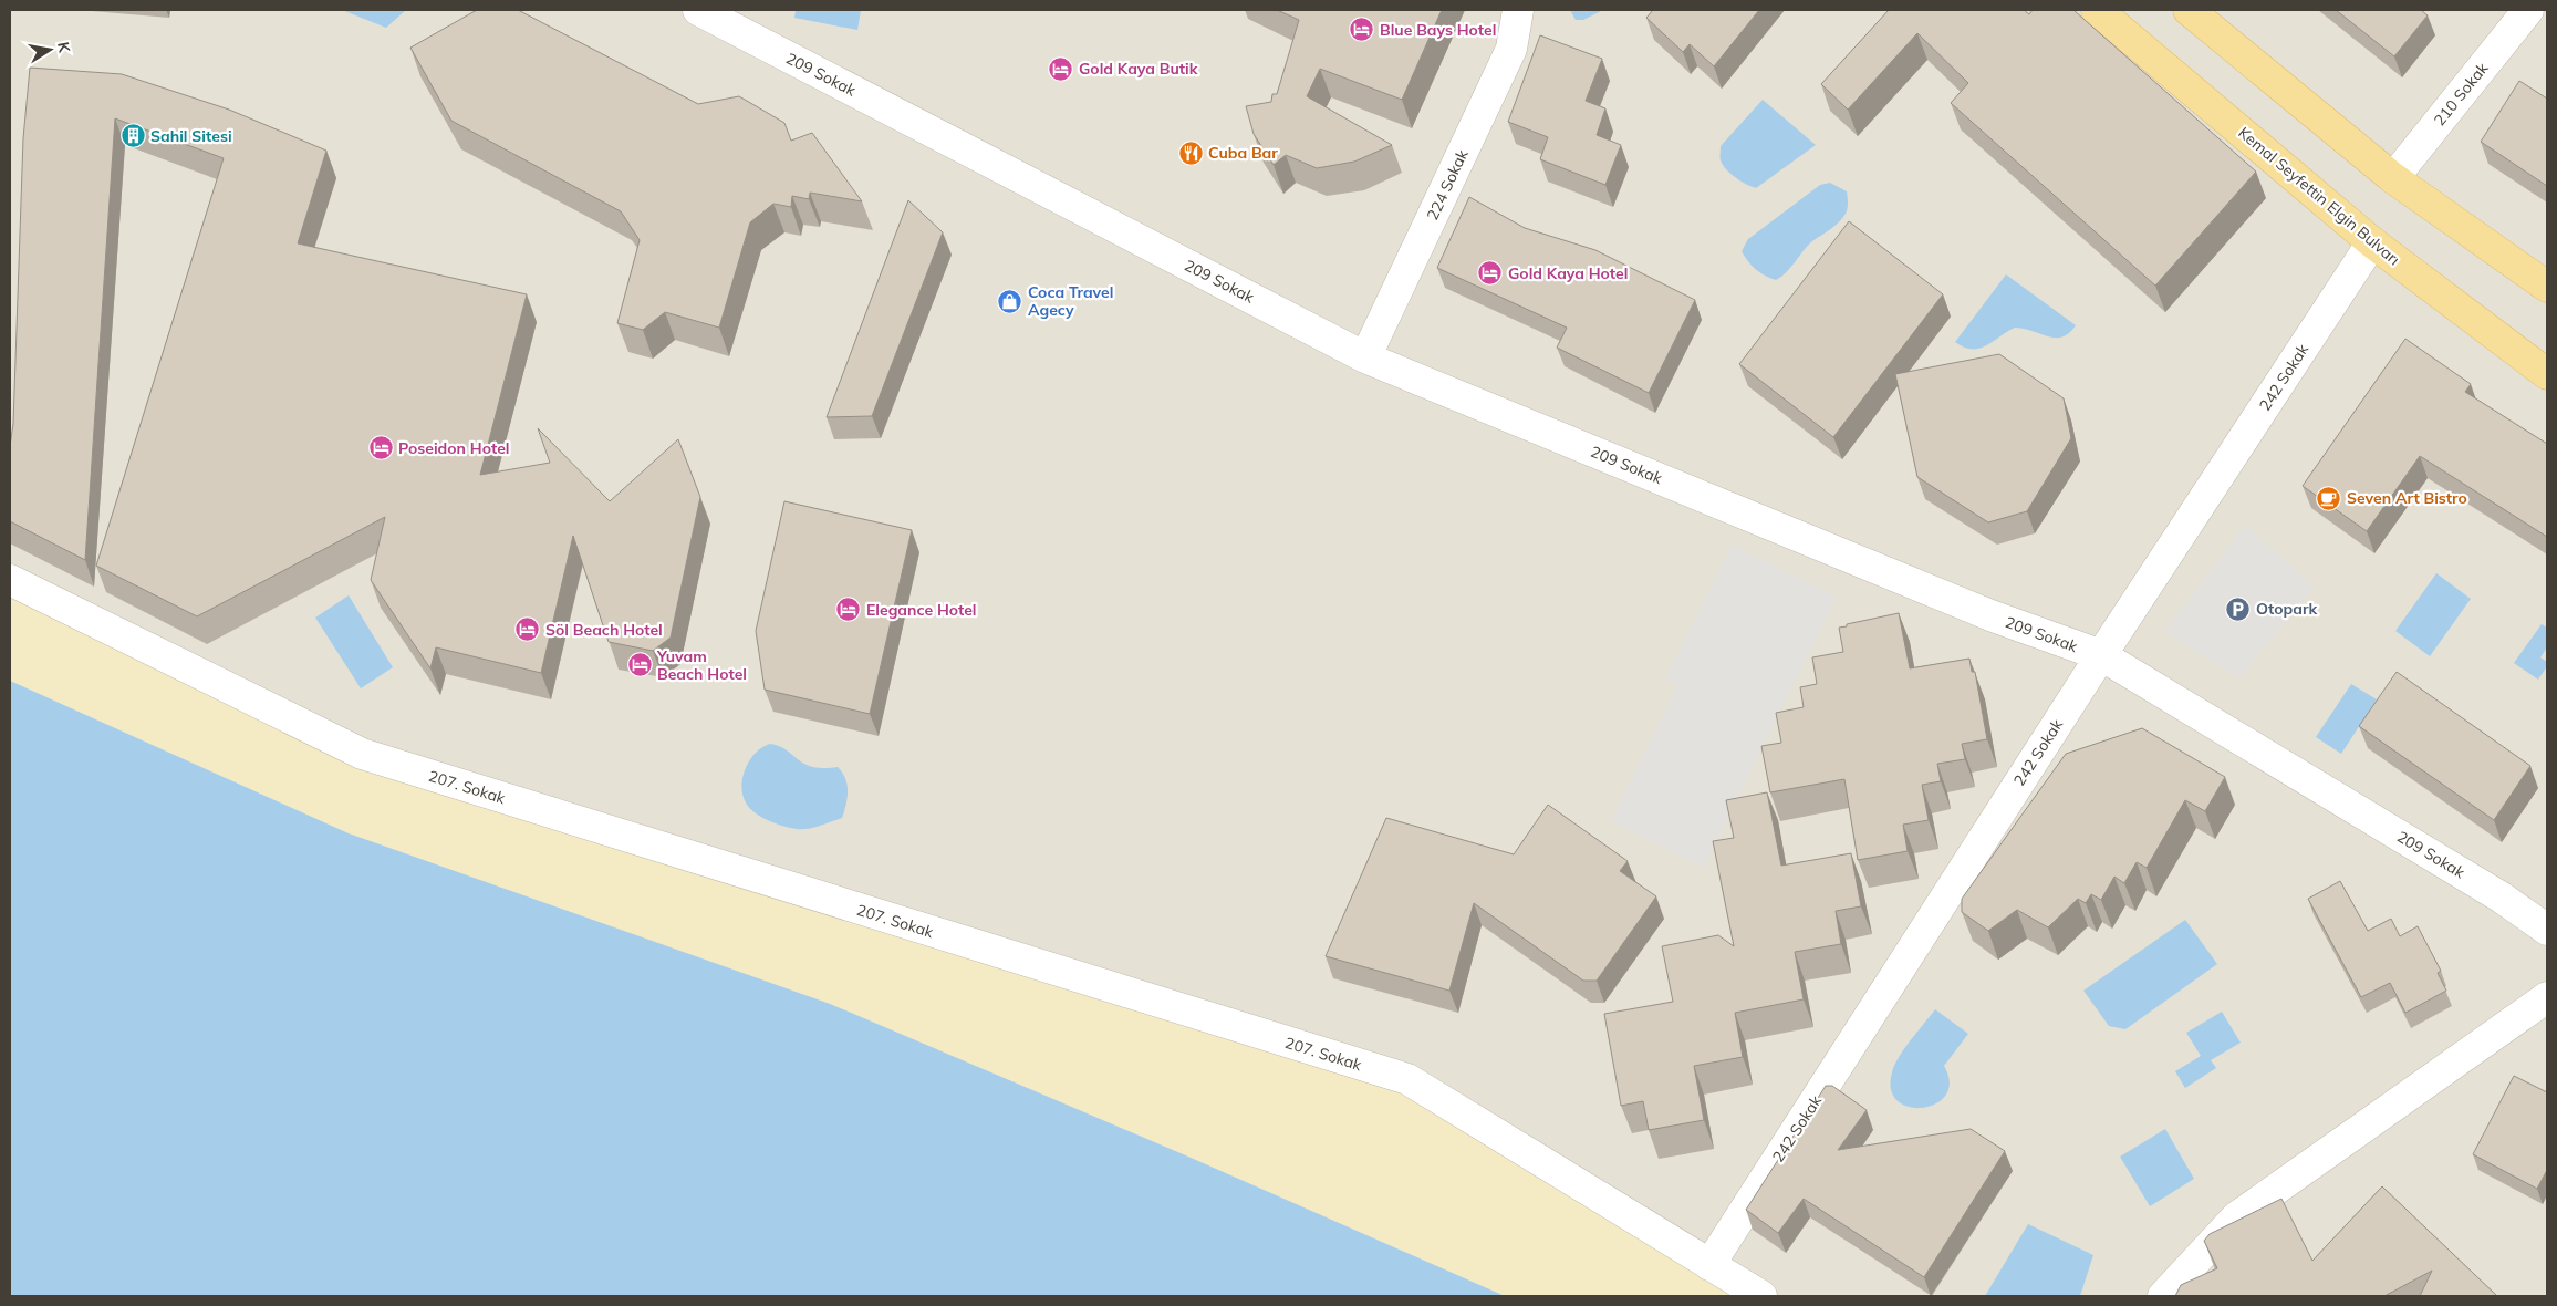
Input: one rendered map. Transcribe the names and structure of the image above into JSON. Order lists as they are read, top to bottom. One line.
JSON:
{"streets":{"main road":["Kemal Seyfettin Elgin Bulvarı"],"street":["209 Sokak","210 Sokak","224 Sokak","242 Sokak","207. Sokak"]},"crossings":[["209 Sokak","224 Sokak"],["209 Sokak","242 Sokak"],["Kemal Seyfettin Elgin Bulvarı","242 Sokak"],["242 Sokak","207. Sokak"]],"places":{"hotel":["Blue Bays Hotel","Gold Kaya Butik","Gold Kaya Hotel","Poseidon Hotel","Elegance Hotel","Söl Beach Hotel","Yuvam Beach Hotel"],"building":["Sahil Sitesi"],"restaurant":["Cuba Bar"],"shop":["Coca Travel Agecy"],"cafe":["Seven Art Bistro"],"parking":["Otopark"]},"north":"right"}
